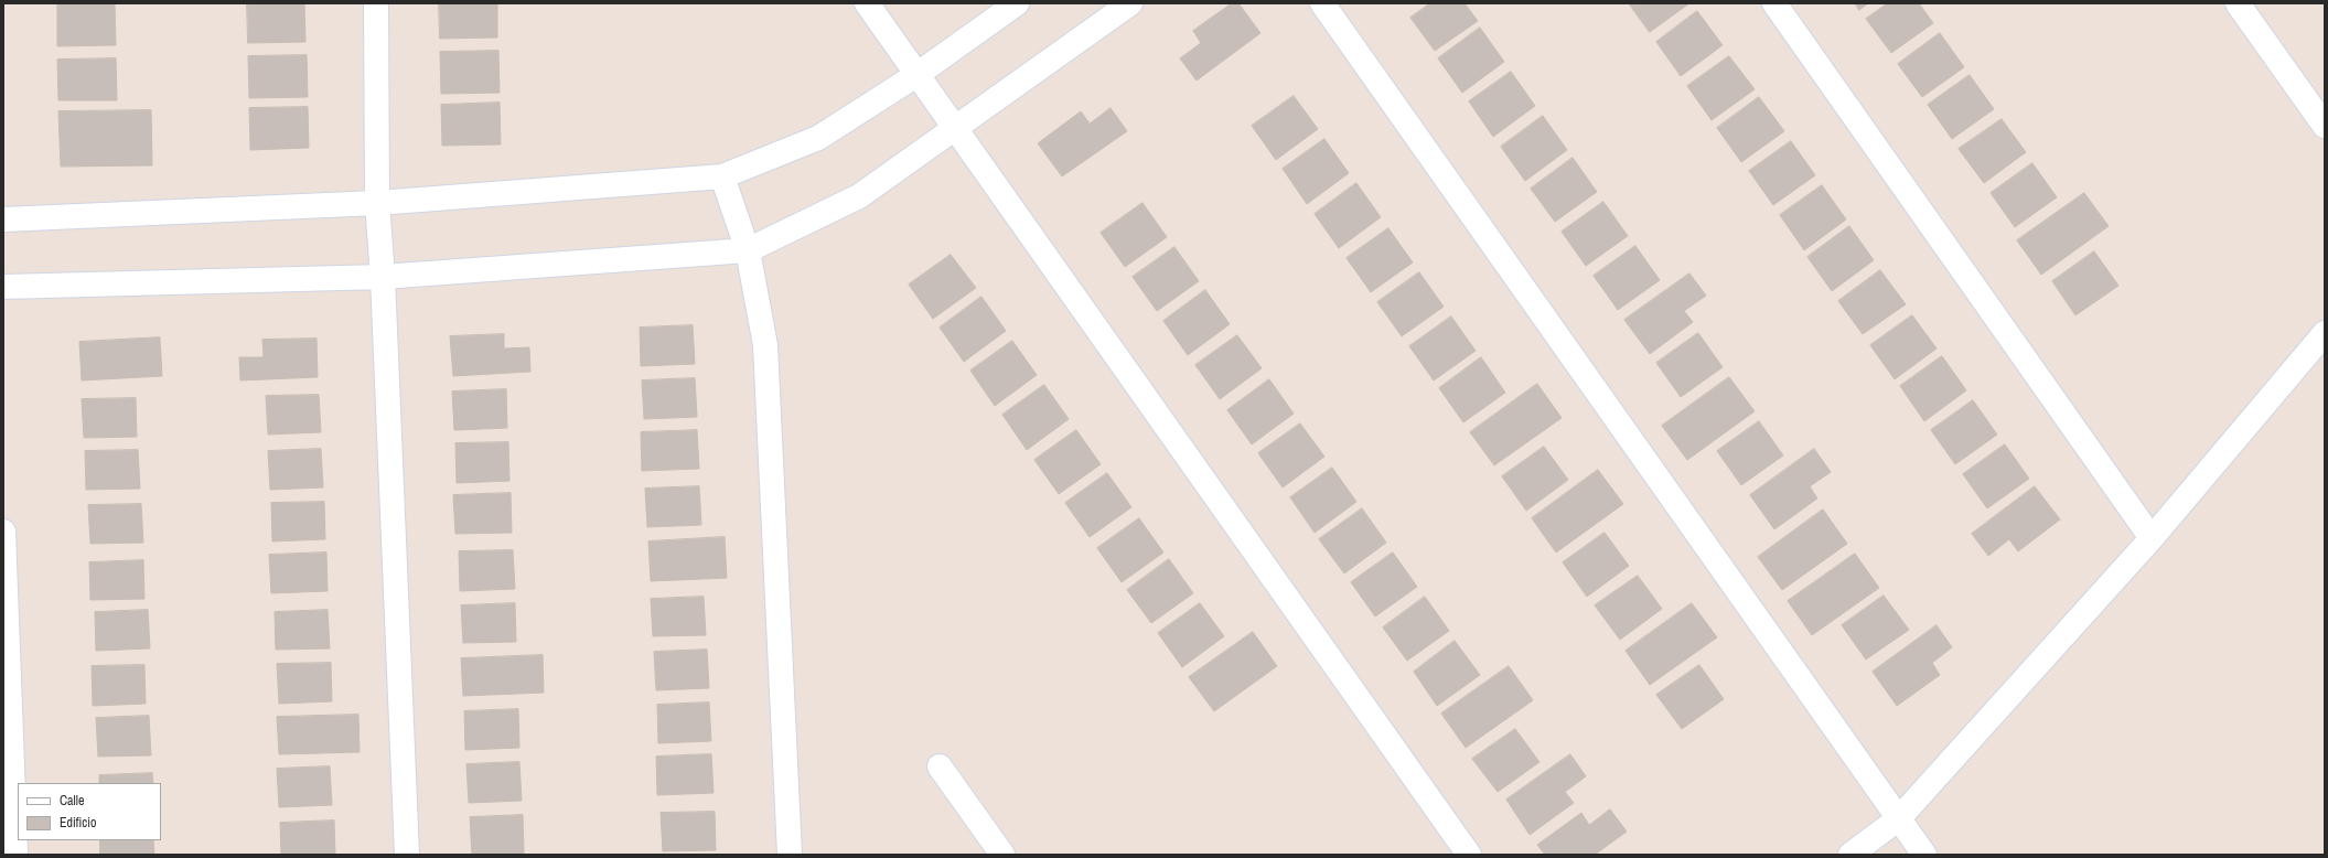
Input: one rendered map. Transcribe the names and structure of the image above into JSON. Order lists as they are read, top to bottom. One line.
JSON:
{"legend":["Calle","Edificio"]}
